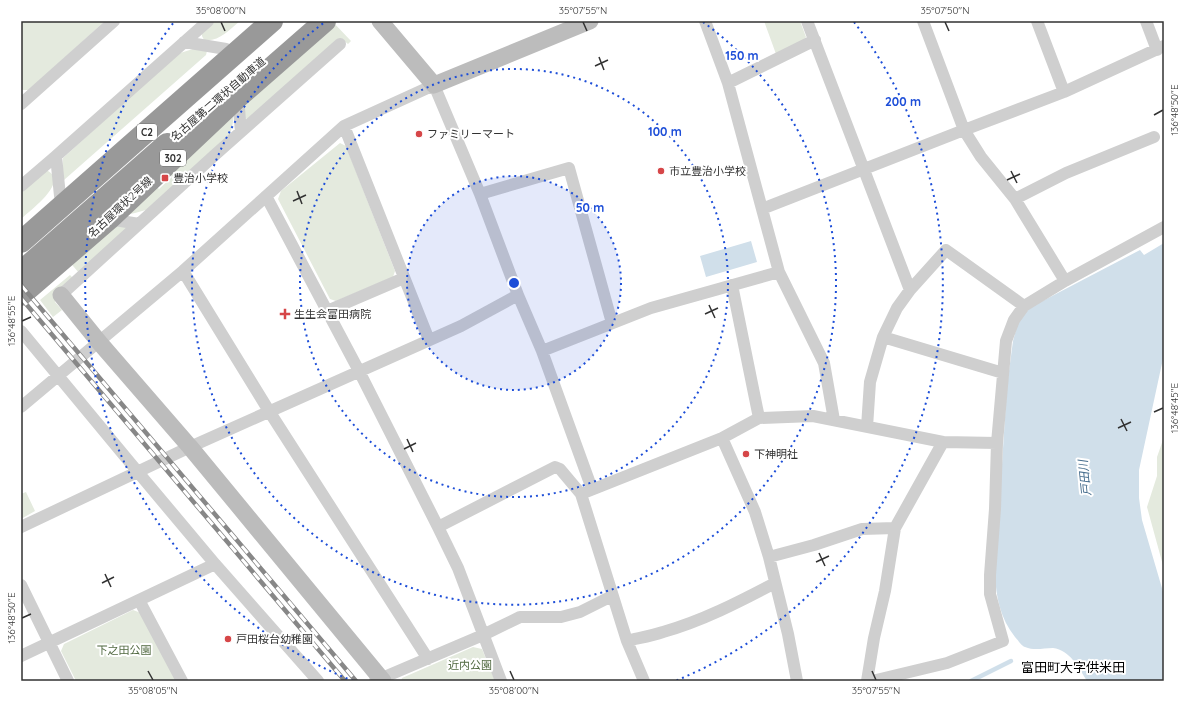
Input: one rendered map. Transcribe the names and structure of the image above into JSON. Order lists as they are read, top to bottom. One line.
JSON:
{"streets":{"highway":["名古屋第二環状自動車道","C2","302","名古屋環状2号線"]},"districts":["富田町大字供米田"],"water":["戸田川"],"parks":["下之田公園","近内公園"],"places":{"other":["ファミリーマート","市立豊治小学校","下神明社","戸田桜台幼稚園"],"transit":["豊治小学校"],"health":["生生会富田病院"]},"coordinates":["35°08'00\"N","35°07'55\"N","35°07'50\"N","136°48'50\"E","136°48'55\"E","136°48'45\"E","35°08'05\"N"],"rings":["150 m","200 m","100 m","50 m"]}
